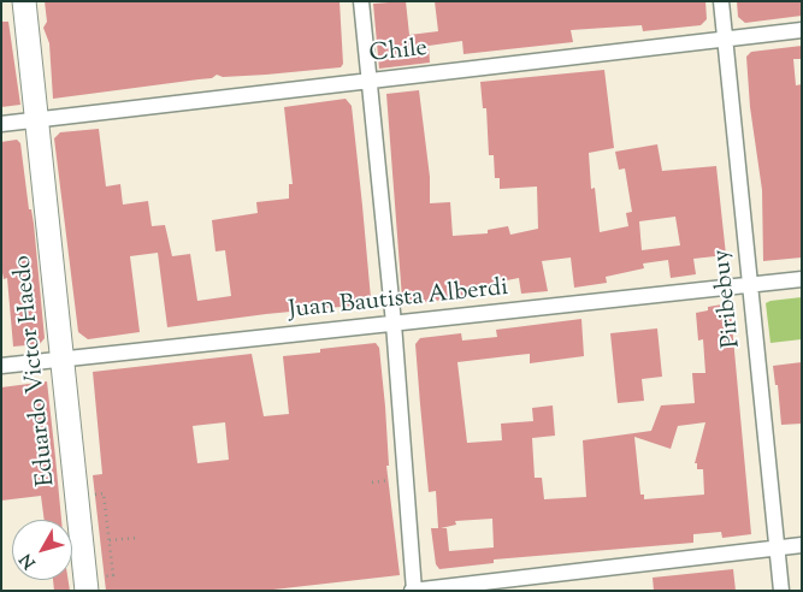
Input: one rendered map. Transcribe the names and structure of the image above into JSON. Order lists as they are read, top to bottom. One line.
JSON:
{"streets":{"street":["Chile","Piribebuy","Juan Bautista Alberdi","Eduardo Victor Haedo"]},"crossings":[["Chile","Piribebuy"],["Chile","Eduardo Victor Haedo"],["Piribebuy","Juan Bautista Alberdi"],["Juan Bautista Alberdi","Eduardo Victor Haedo"]],"north":"bottom left"}
